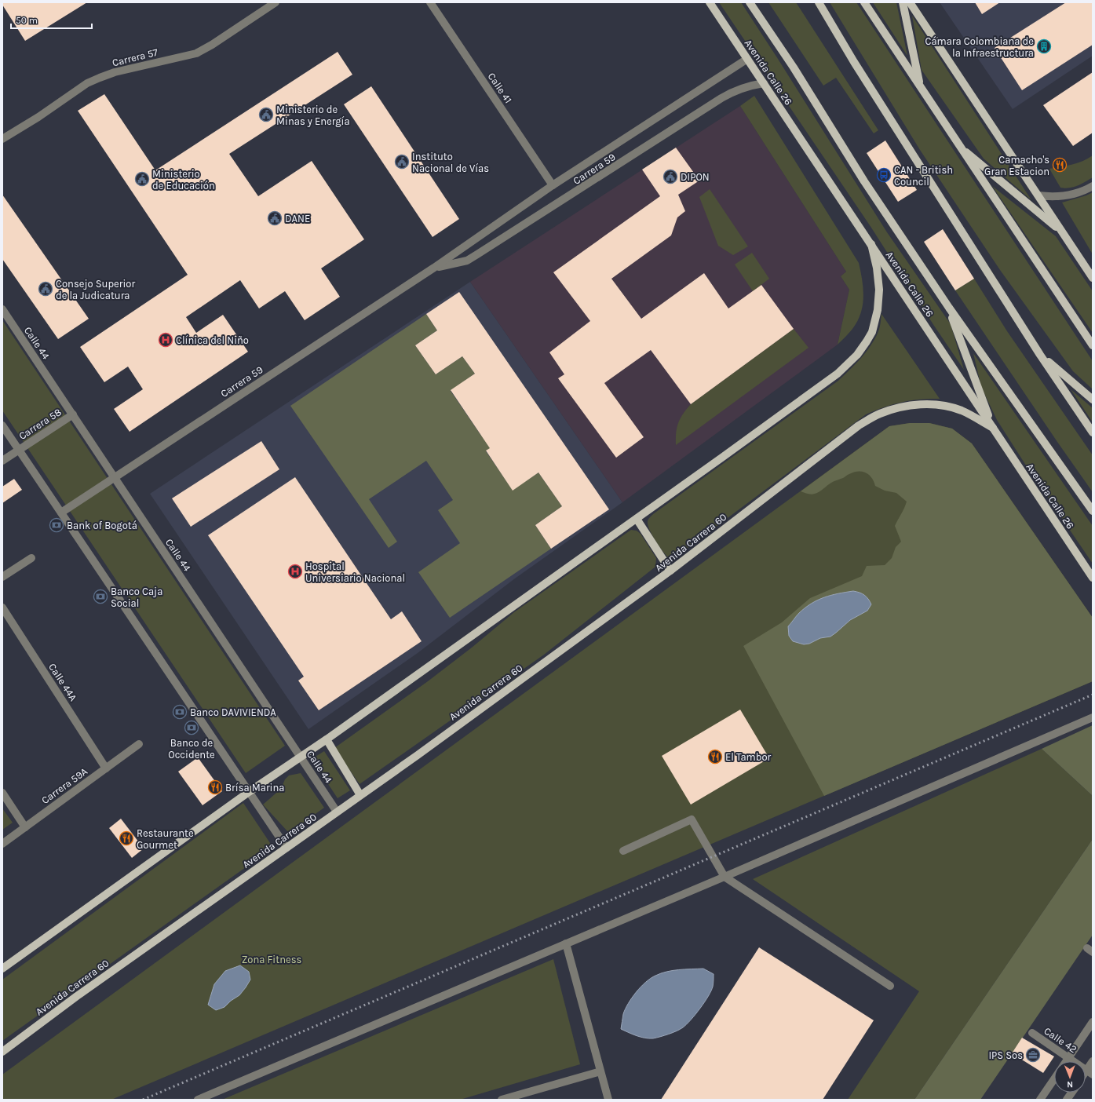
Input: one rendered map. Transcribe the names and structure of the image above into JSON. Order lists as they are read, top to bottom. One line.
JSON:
{"streets":{"main road":["Avenida Calle 26","Avenida Carrera 60"],"street":["Carrera 57","Calle 41","Carrera 59","Calle 44","Carrera 58","Calle 44A","Carrera 59A","Calle 42"]},"crossings":[["Avenida Calle 26","Carrera 59"],["Avenida Calle 26","Avenida Carrera 60"],["Calle 41","Carrera 59"],["Carrera 59","Calle 44"],["Calle 44","Carrera 58"],["Calle 44","Avenida Carrera 60"],["Calle 44A","Carrera 59A"]],"parks":["Zona Fitness"],"places":{"building":["Cámara Colombiana de la Infraestructura"],"public building":["Ministerio de Minas y Energía","Instituto Nacional de Vías","DIPON","Ministerio de Educación","DANE","Consejo Superior de la Judicatura"],"restaurant":["Camacho's Gran Estacion","El Tambor","Brísa Marina","Restaurante Gourmet"],"bus stop":["CAN - British Council"],"hospital":["Clínica del Niño","Hospital Universiario Nacional"],"bank":["Bank of Bogotá","Banco Caja Social","Banco DAVIVIENDA","Banco de Occidente"],"office":["IPS Sos"]},"scale_bar":"50 m","north":"bottom"}
